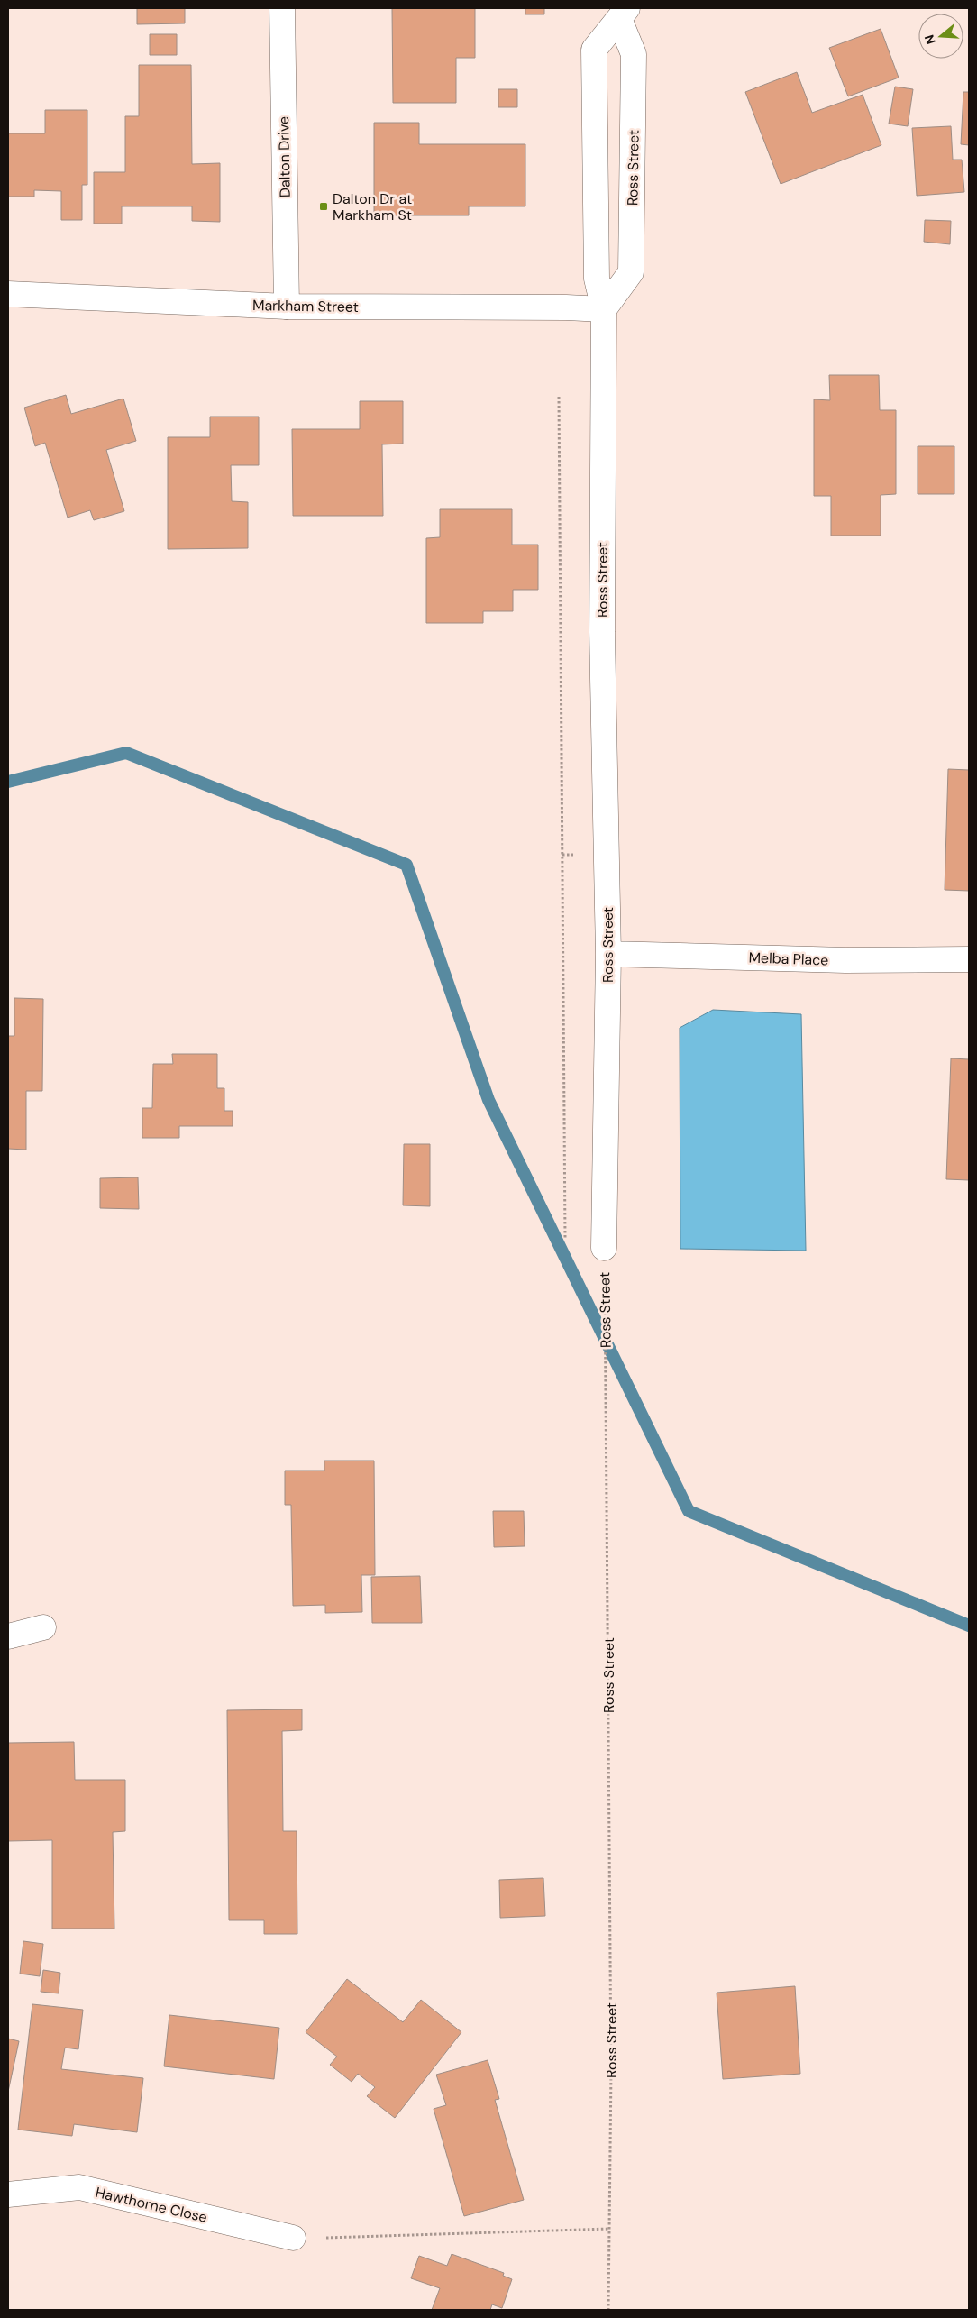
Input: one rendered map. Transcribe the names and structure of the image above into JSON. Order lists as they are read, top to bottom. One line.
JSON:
{"streets":{"street":["Dalton Drive","Ross Street","Markham Street","Melba Place","Hawthorne Close"]},"crossings":[["Dalton Drive","Markham Street"],["Ross Street","Markham Street"],["Ross Street","Melba Place"]],"places":{"transit":["Dalton Dr at Markham St"]},"north":"left"}
